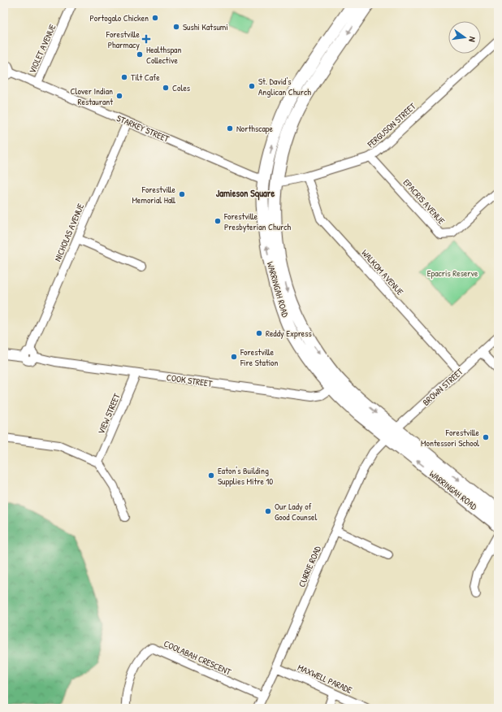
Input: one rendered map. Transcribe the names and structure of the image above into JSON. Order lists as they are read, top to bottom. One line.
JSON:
{"streets":{"highway":["STARKEY STREET","WARRINGAH ROAD"],"street":["VIOLET AVENUE","FERGUSON STREET","EPACRIS AVENUE","NICHOLAS AVENUE","WALKOM AVENUE","COOK STREET","BROWN STREET","VIEW STREET","CURRIE ROAD","COOLABAH CRESCENT","MAXWELL PARADE"]},"crossings":[["VIOLET AVENUE","STARKEY STREET"],["FERGUSON STREET","STARKEY STREET"],["FERGUSON STREET","EPACRIS AVENUE"],["FERGUSON STREET","WALKOM AVENUE"],["FERGUSON STREET","WARRINGAH ROAD"],["STARKEY STREET","NICHOLAS AVENUE"],["STARKEY STREET","WARRINGAH ROAD"],["NICHOLAS AVENUE","COOK STREET"],["WALKOM AVENUE","BROWN STREET"],["WARRINGAH ROAD","COOK STREET"],["WARRINGAH ROAD","BROWN STREET"],["WARRINGAH ROAD","CURRIE ROAD"],["COOK STREET","VIEW STREET"],["BROWN STREET","CURRIE ROAD"],["CURRIE ROAD","COOLABAH CRESCENT"],["CURRIE ROAD","MAXWELL PARADE"]],"districts":["Jamieson Square"],"parks":["Epacris Reserve"],"places":{"other":["Portogalo Chicken","Sushi Katsumi","Healthspan Collective","Tilt Cafe","St. David's Anglican Church","Coles","Clover Indian Restaurant","Northscape","Forestville Memorial Hall","Forestville Presbyterian Church","Reddy Express","Forestville Fire Station","Forestville Montessori School","Eaton's Building Supplies Mitre 10","Our Lady of Good Counsel"],"health":["Forestville Pharmacy"]},"north":"right"}
